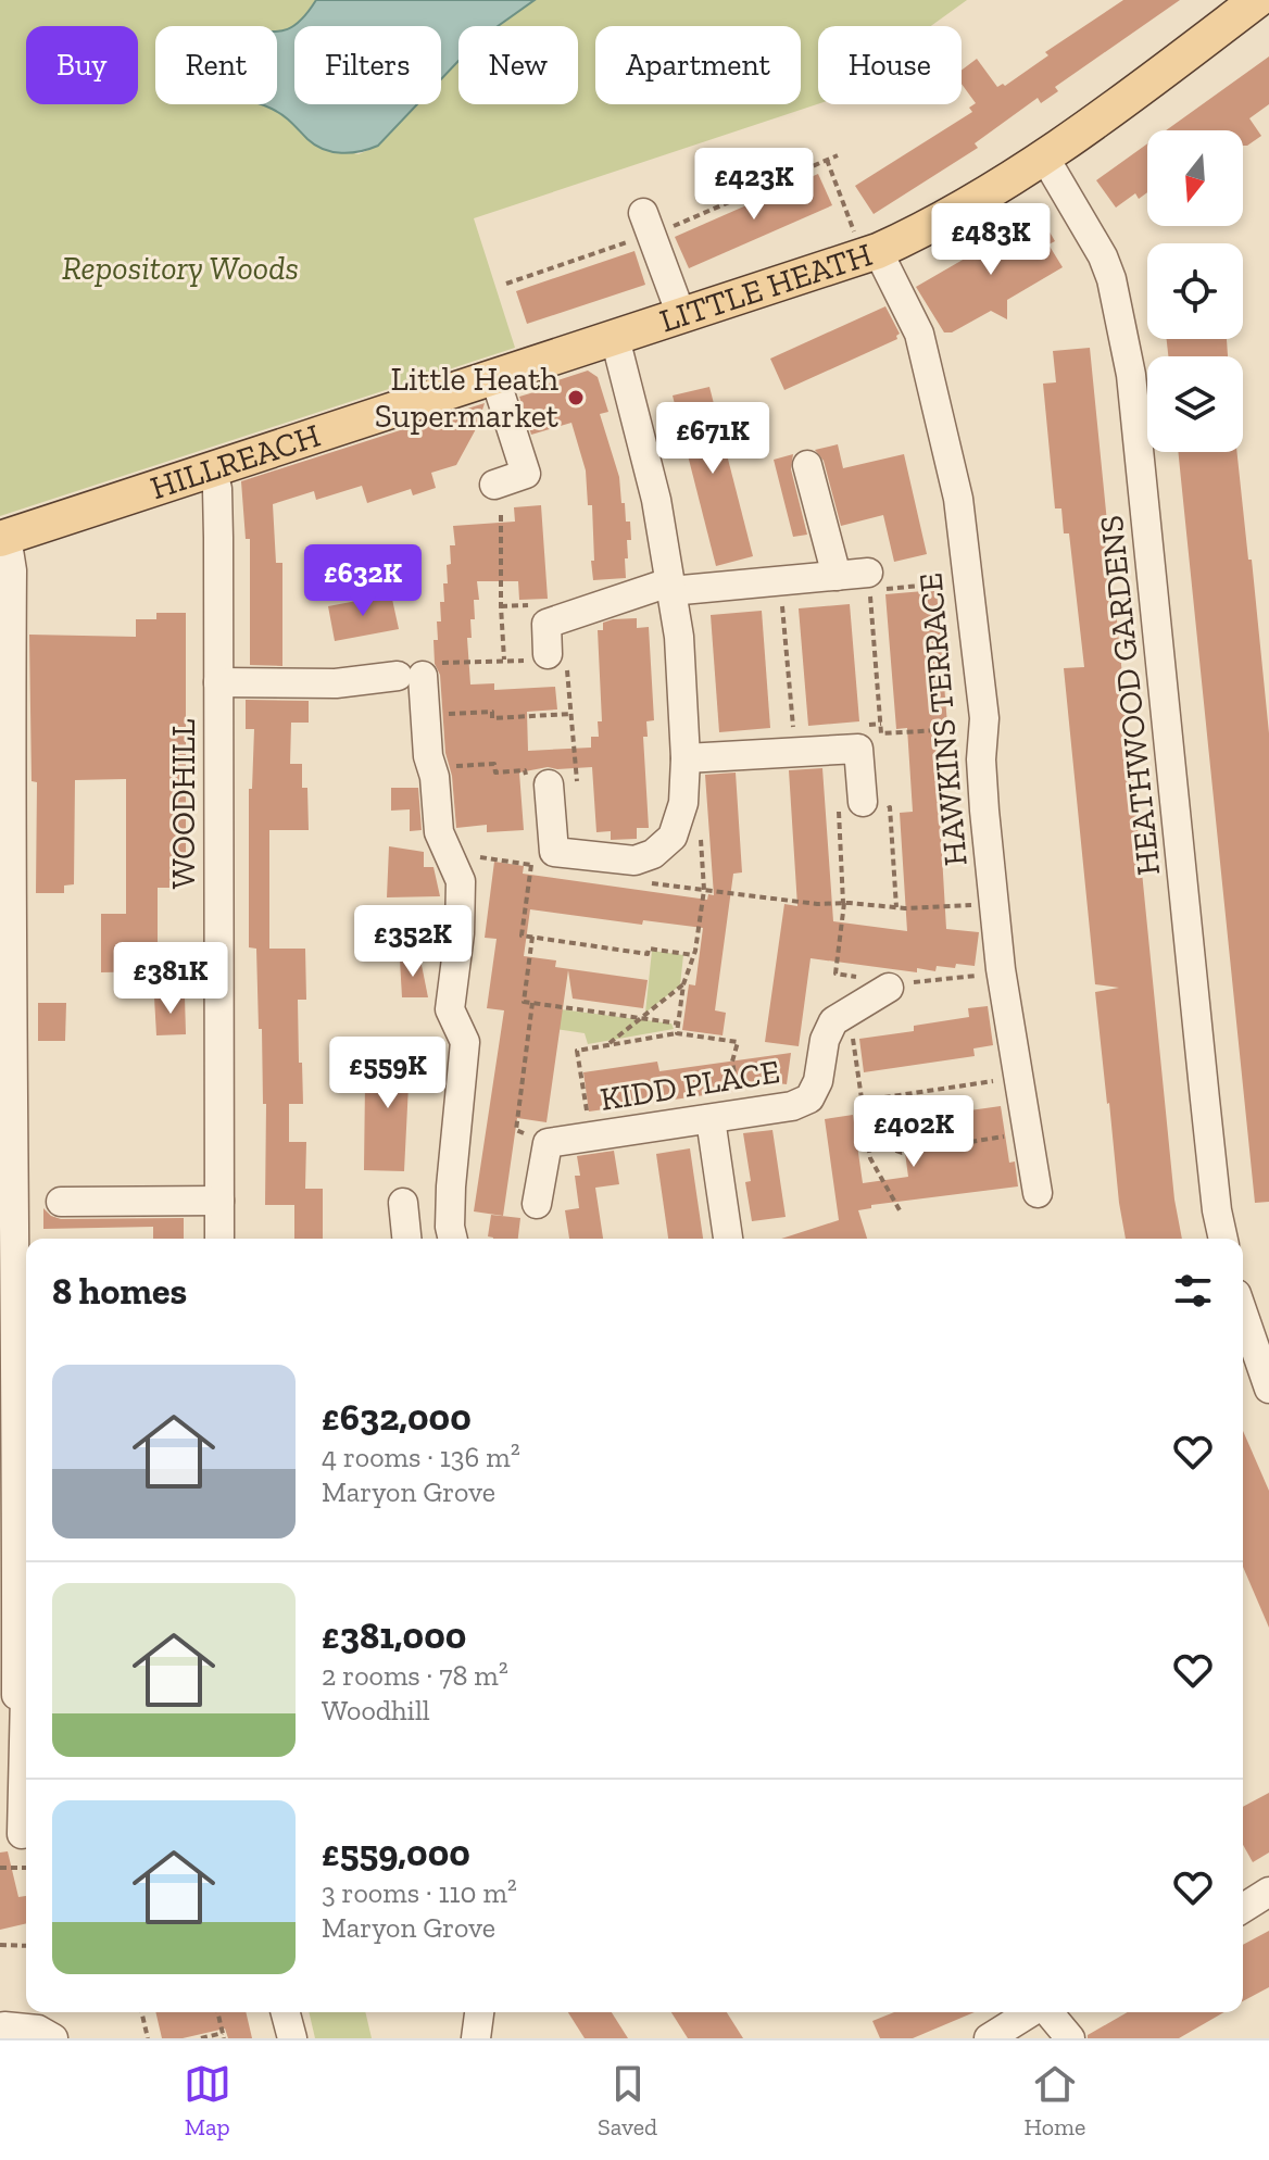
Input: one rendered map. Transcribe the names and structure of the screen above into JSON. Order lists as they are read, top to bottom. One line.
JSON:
{"streets":{"main road":["LITTLE HEATH","HILLREACH"],"street":["HEATHWOOD GARDENS","HAWKINS TERRACE","WOODHILL","KIDD PLACE"]},"crossings":[["LITTLE HEATH","HILLREACH"],["LITTLE HEATH","HEATHWOOD GARDENS"],["LITTLE HEATH","HAWKINS TERRACE"],["HILLREACH","WOODHILL"]],"parks":["Repository Woods"],"places":["Little Heath Supermarket"],"north":"bottom","page":{"chip":["Buy","Rent","Filters","New","Apartment","House"],"price":["£423K","£483K","£671K","£632K","£352K","£381K","£559K","£402K"],"heading":"8 homes","list":[{"name":"£632,000","note":"4 rooms · 136 m² · Maryon Grove"},{"name":"£381,000","note":"2 rooms · 78 m² · Woodhill"},{"name":"£559,000","note":"3 rooms · 110 m² · Maryon Grove"}],"tabs":["Map","Saved","Home"]}}
